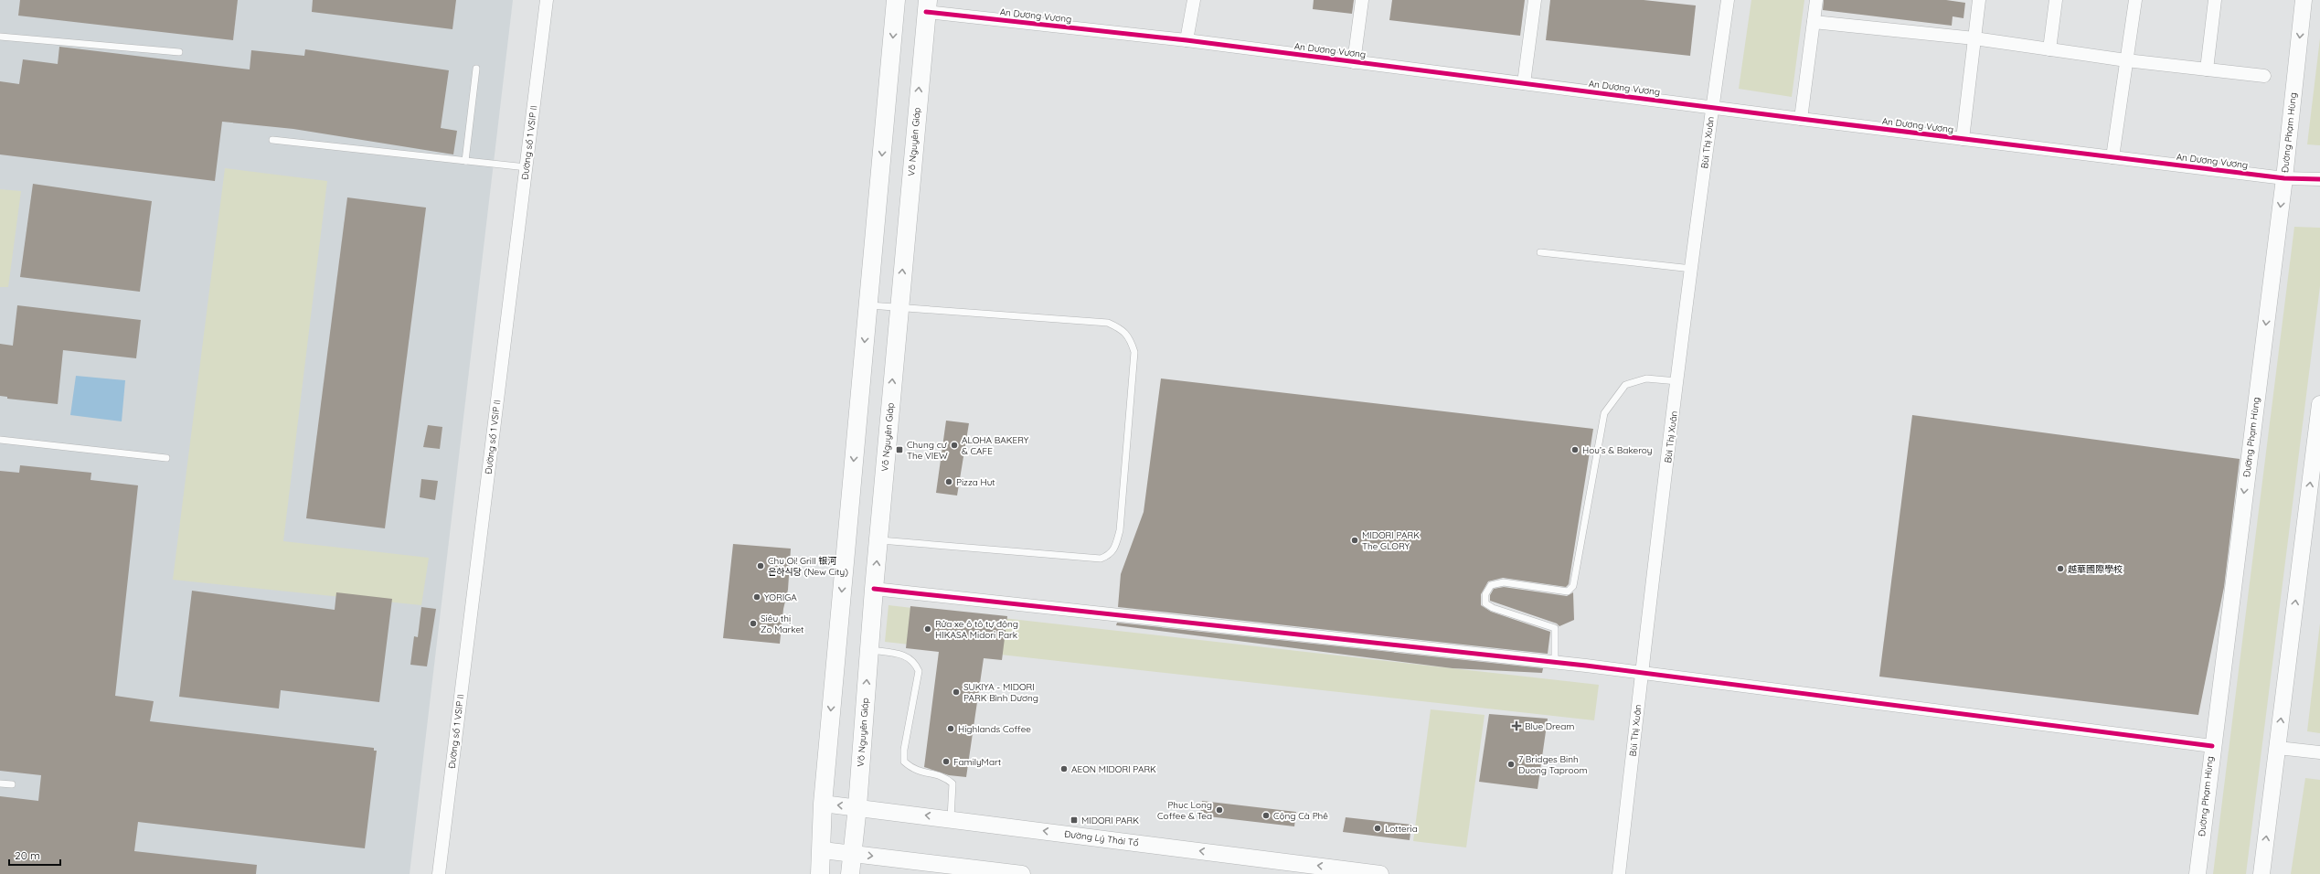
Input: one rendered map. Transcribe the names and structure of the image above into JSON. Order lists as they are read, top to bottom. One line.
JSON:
{"streets":{"main road":["Võ Nguyên Giáp"],"street":["An Dương Vương","Đường Phạm Hùng","Đường số 1 VSIP II","Bùi Thị Xuân","Đường Lý Thái Tổ"]},"crossings":[["An Dương Vương","Đường Phạm Hùng"],["An Dương Vương","Võ Nguyên Giáp"],["An Dương Vương","Bùi Thị Xuân"],["Võ Nguyên Giáp","Đường Lý Thái Tổ"]],"places":{"other":["ALOHA BAKERY & CAFE","Hou’s & Bakeroy","Pizza Hut","MIDORI PARK The GLORY","Chu Oi! Grill 银河 은하식당 (New City)","越華國際學校","YORIGA","Siêu thị Zo Market","Rửa xe ô tô tự động HIKASA Midori Park","SUKIYA - MIDORI PARK Bình Dương","Highlands Coffee","FamilyMart","7 Bridges Binh Duong Taproom","AEON MIDORI PARK","Phuc Long Coffee & Tea","Cộng Cà Phê","Lotteria"],"transit":["Chung cư The VIEW","MIDORI PARK"],"health":["Blue Dream"]},"scale_bar":"20 m"}
